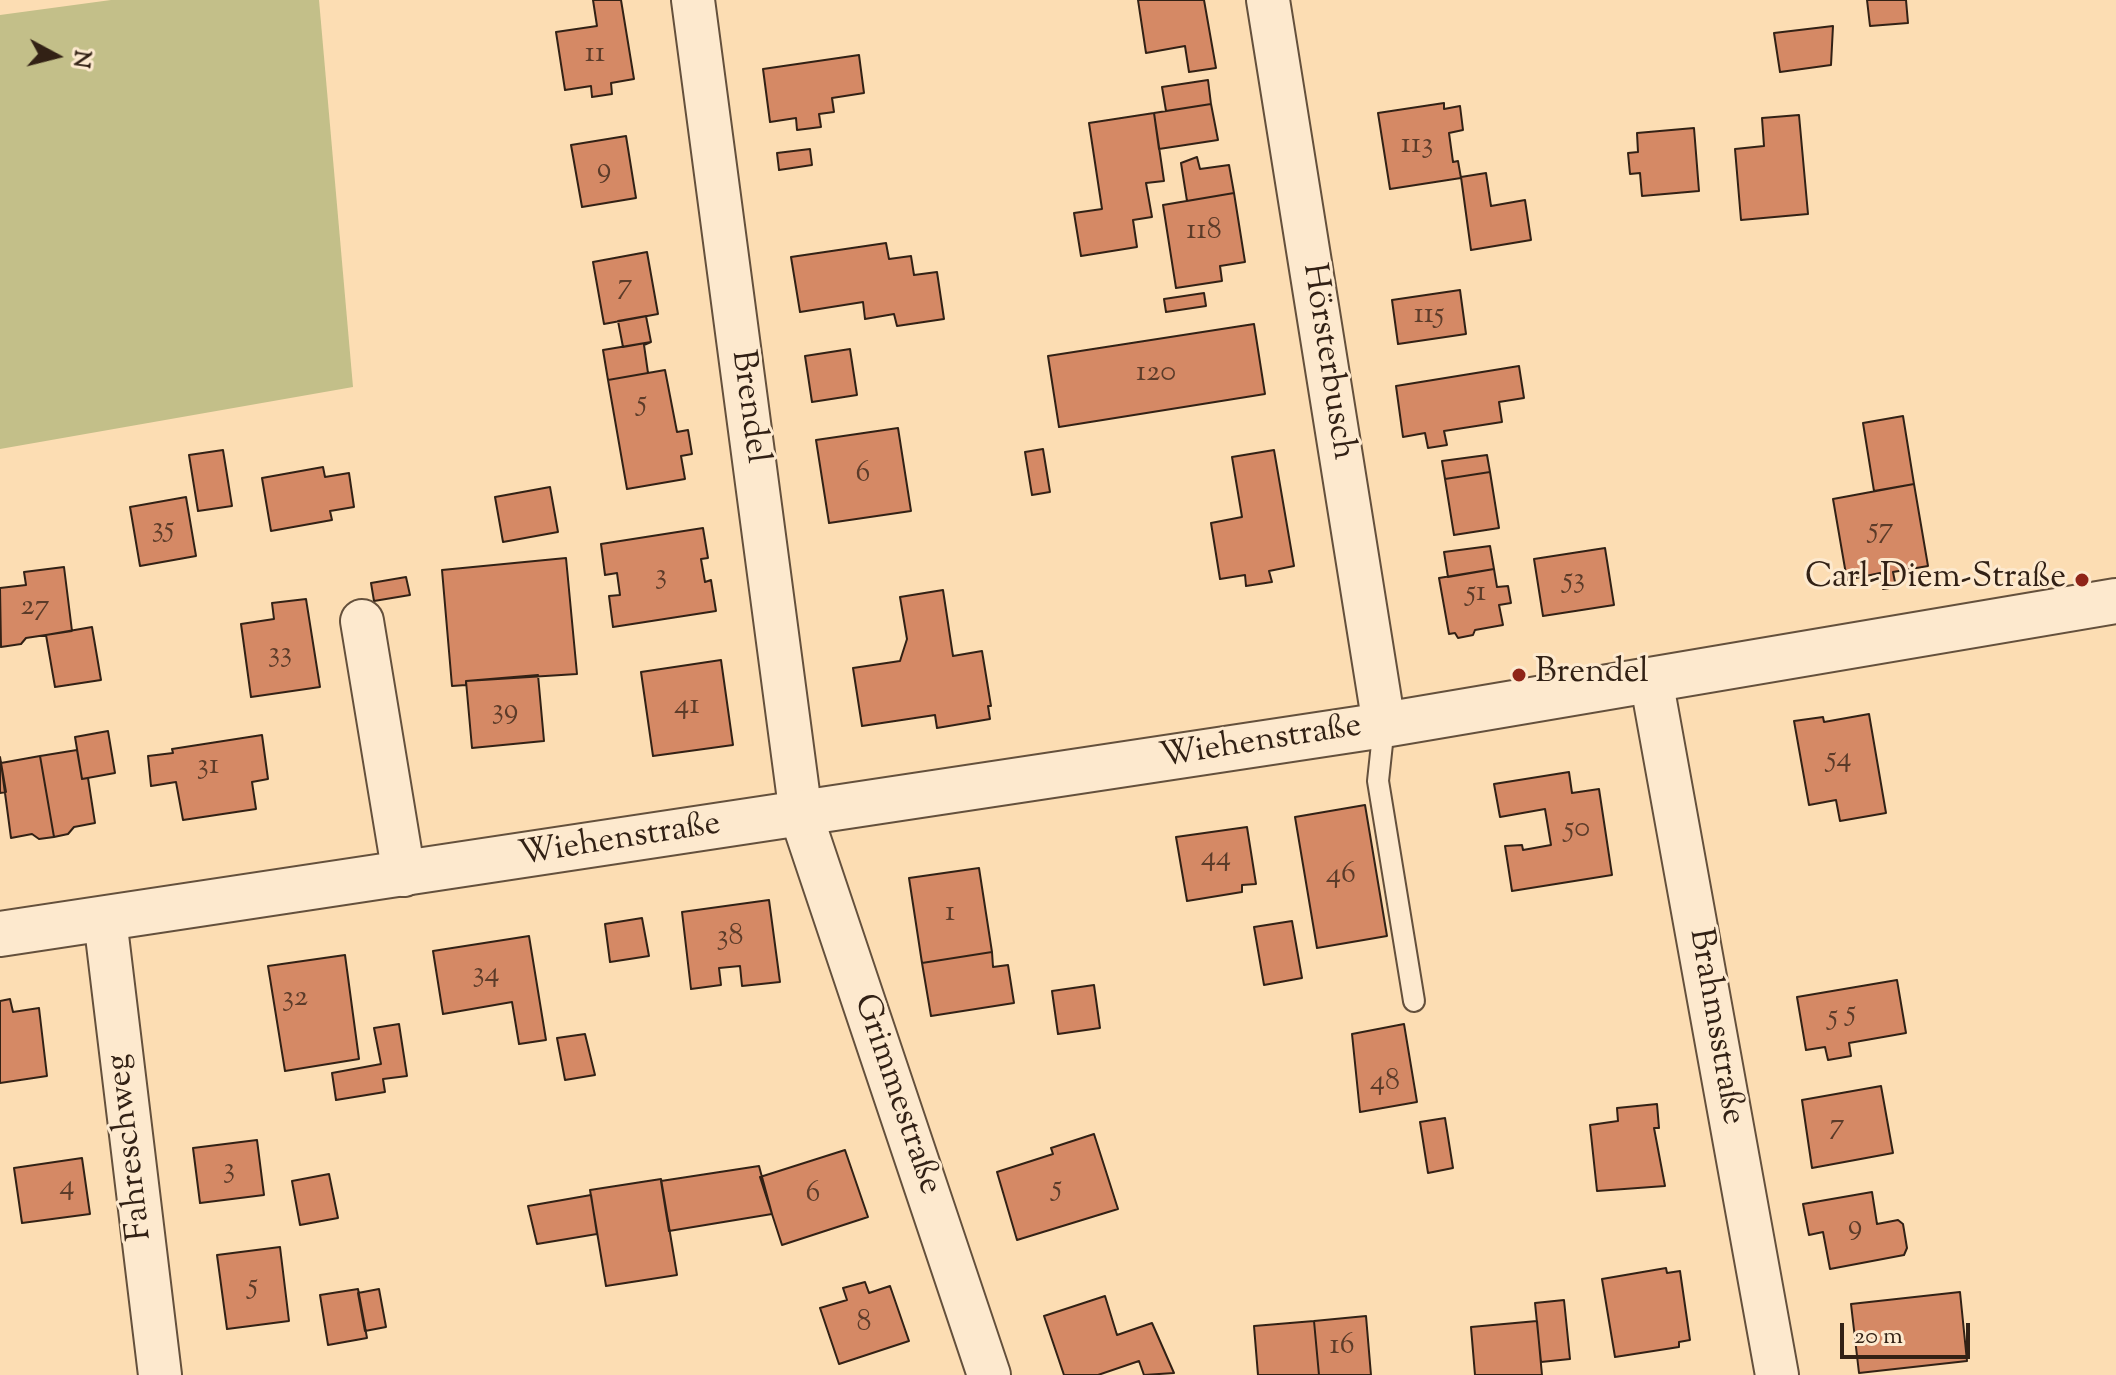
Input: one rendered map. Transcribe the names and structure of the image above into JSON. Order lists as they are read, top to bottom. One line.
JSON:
{"streets":{"street":["Hörsterbusch","Brendel","Wiehenstraße","Brahmsstraße","Grimmestraße","Fahreschweg"]},"crossings":[["Hörsterbusch","Wiehenstraße"],["Brendel","Wiehenstraße"],["Brendel","Grimmestraße"],["Wiehenstraße","Brahmsstraße"],["Wiehenstraße","Grimmestraße"],["Wiehenstraße","Fahreschweg"]],"places":["Carl-Diem-Straße","Brendel"],"house_numbers":["11","113","9","118","7","115","120","5","6","35","57","3","53","51","27","33","41","39","54","31","50","44","46","1","38","34","32","5","5","48","7","3","4","5","6","9","5","8","16"],"scale_bar":"20 m","north":"right"}
